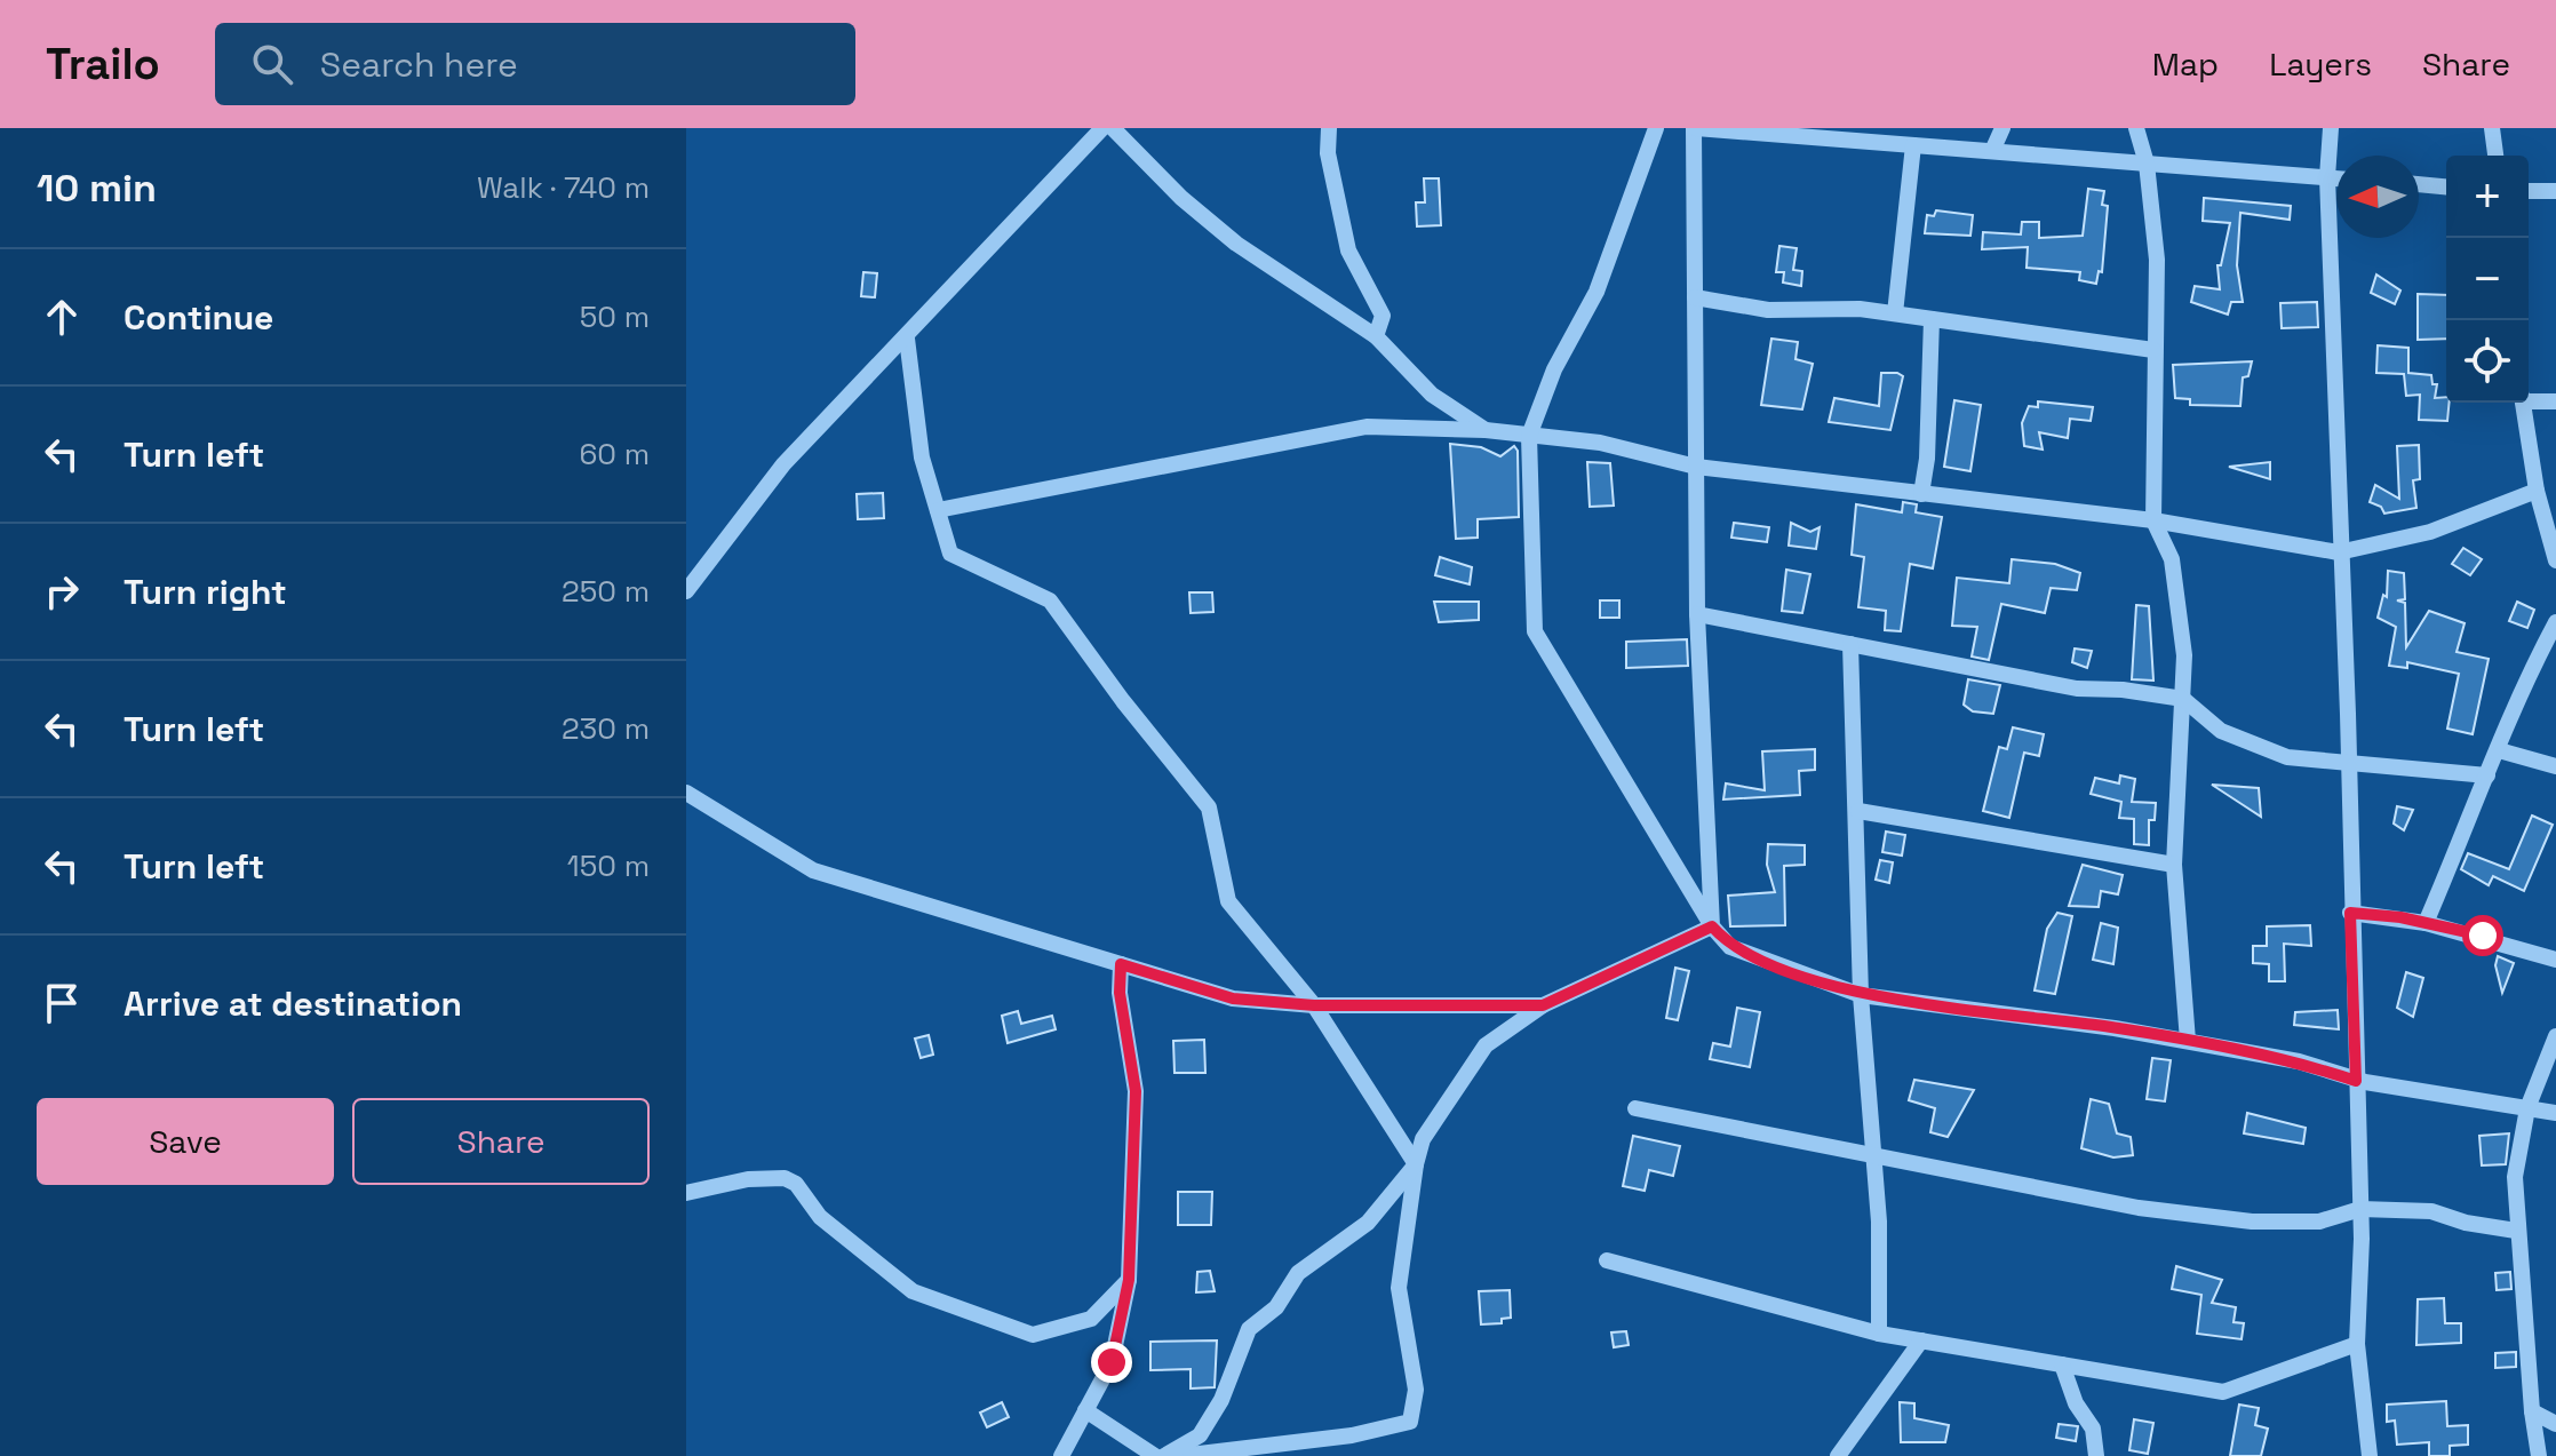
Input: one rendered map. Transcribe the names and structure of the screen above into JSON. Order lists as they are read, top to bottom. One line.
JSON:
{"north":"left","page":{"header":"Trailo","search":"Search here","nav":["Map","Layers","Share"],"heading":["10 min","Walk · 740 m"],"map_buttons":["+","−"],"list":[["Continue","50 m"],["Turn left","60 m"],["Turn right","250 m"],["Turn left","230 m"],["Turn left","150 m"],"Arrive at destination"],"buttons":["Save","Share"]}}
